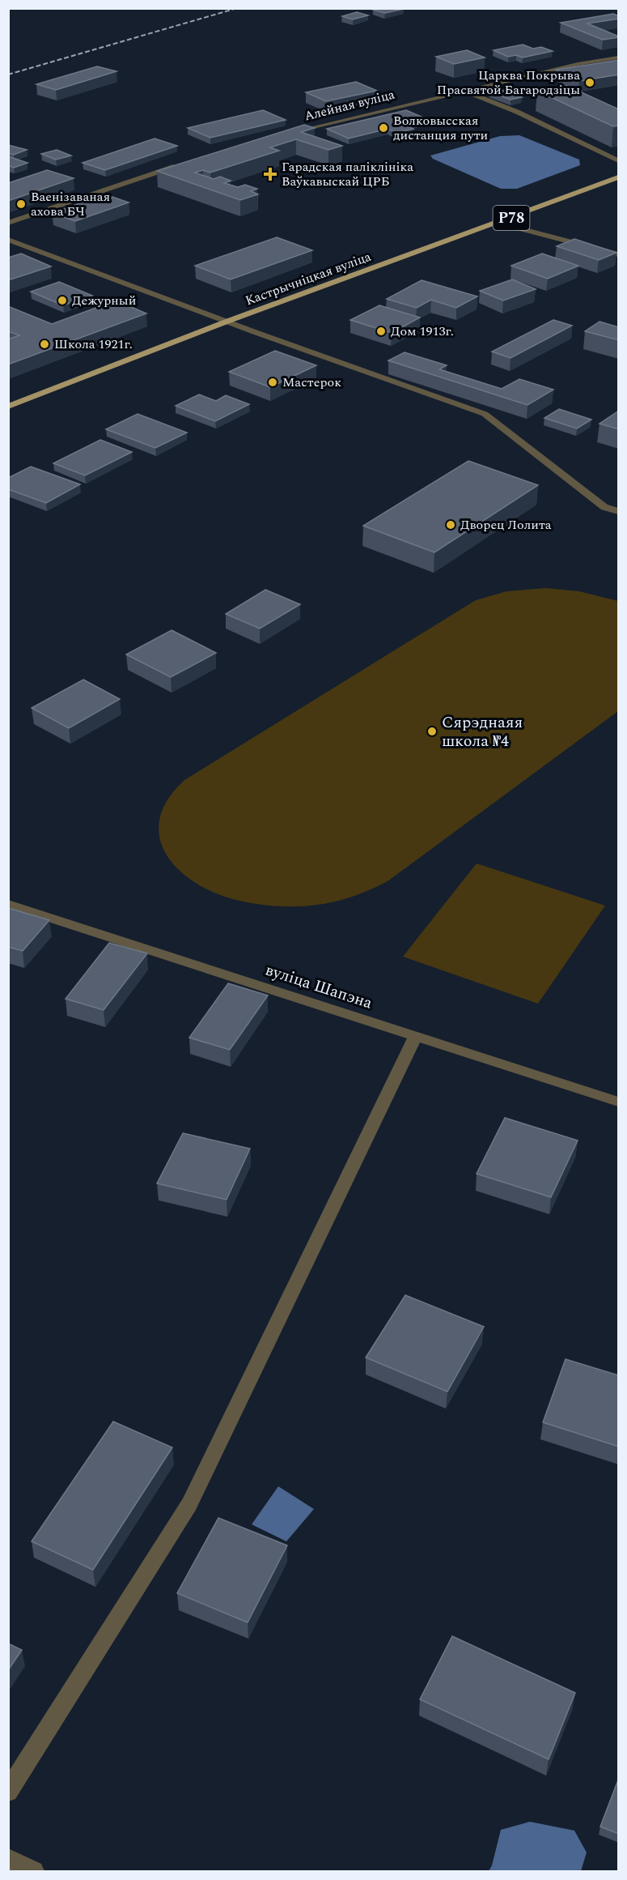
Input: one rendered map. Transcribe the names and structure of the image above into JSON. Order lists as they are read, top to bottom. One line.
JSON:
{"streets":{"main road":["Р78","Кастрычніцкая вуліца"],"street":["Алейная вуліца","вуліца Шапэна"]},"places":{"other":["Царква Покрыва Прасвятой Багародзіцы","Волковысская дистанция пути","Ваенізаваная ахова БЧ","Дежурный","Дом 1913г.","Школа 1921г.","Мастерок","Дворец Лолита","Сярэднаяя школа №4"],"health":["Гарадская паліклініка Ваўкавыскай ЦРБ"]}}
